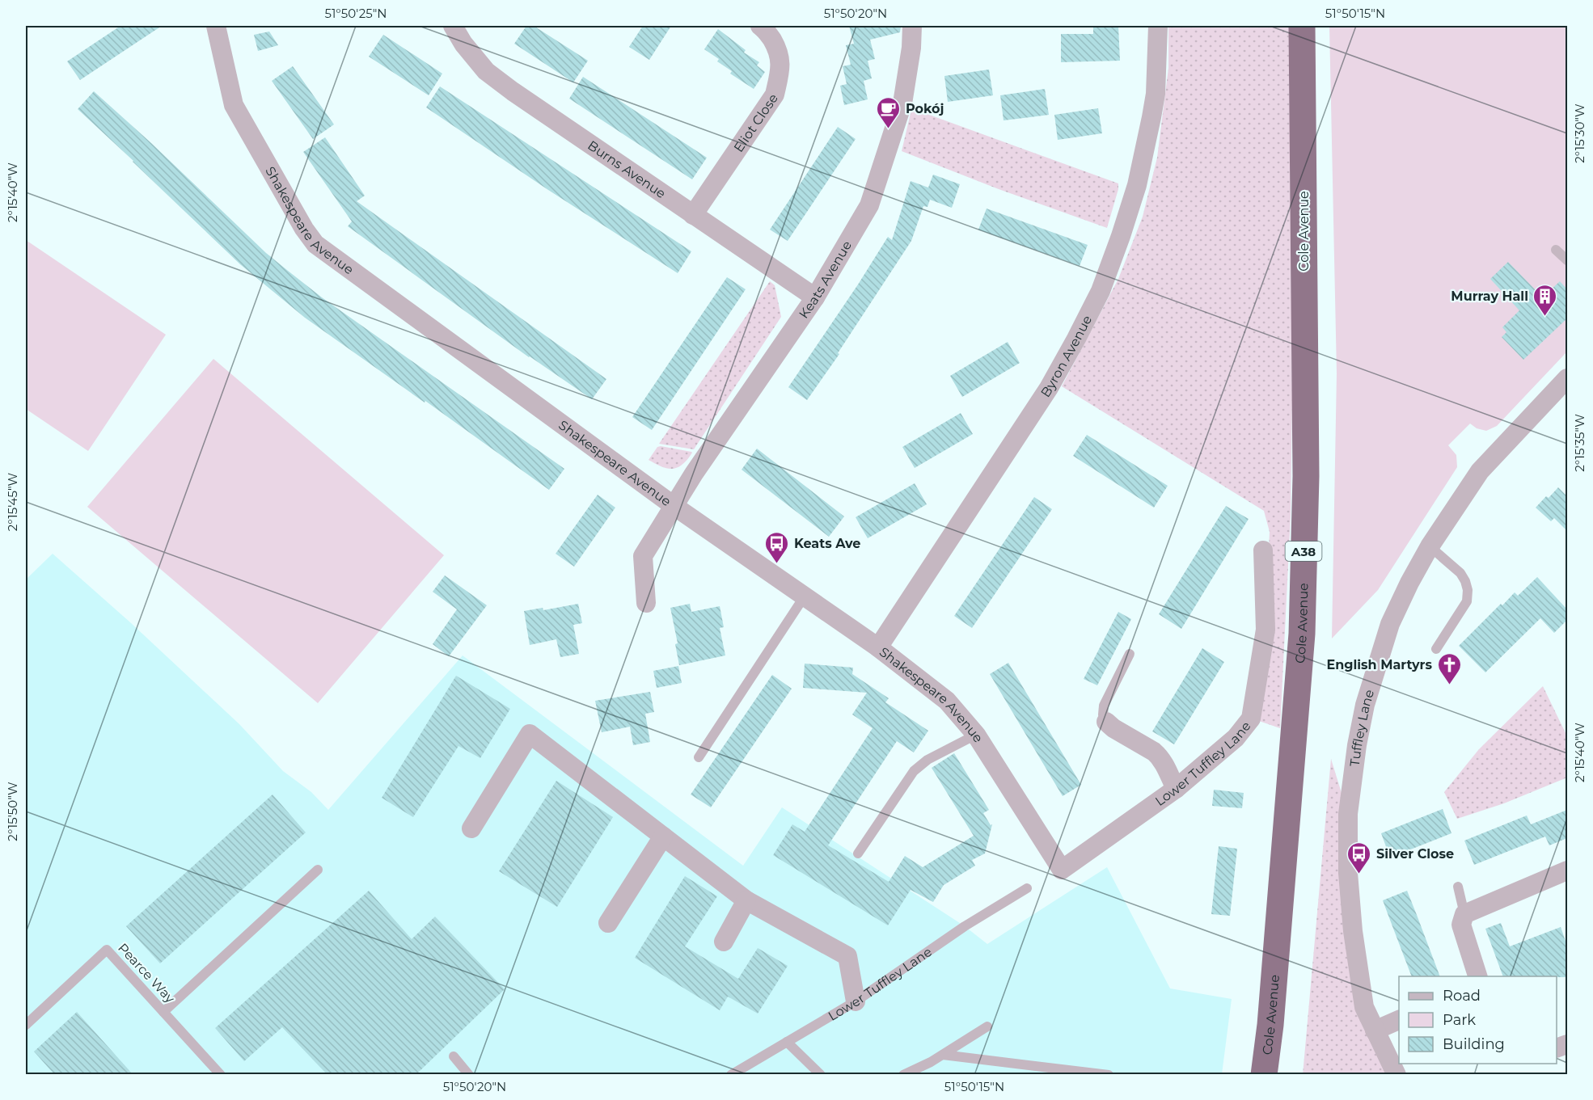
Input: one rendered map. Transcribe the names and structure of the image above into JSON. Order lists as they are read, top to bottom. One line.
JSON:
{"streets":{"highway":["Cole Avenue","A38"],"street":["Eliot Close","Burns Avenue","Shakespeare Avenue","Keats Avenue","Byron Avenue","Tuffley Lane","Lower Tuffley Lane"],"lane":["Pearce Way"]},"crossings":[["Eliot Close","Burns Avenue"],["Burns Avenue","Keats Avenue"],["Shakespeare Avenue","Keats Avenue"],["Shakespeare Avenue","Byron Avenue"],["Shakespeare Avenue","Lower Tuffley Lane"]],"places":{"cafe":["Pokój"],"building":["Murray Hall"],"bus stop":["Keats Ave","Silver Close"],"church":["English Martyrs"]},"legend":["Road","Park","Building"],"coordinates":["51°50'25\"N","51°50'20\"N","51°50'15\"N","2°15'30\"W","2°15'40\"W","2°15'35\"W","2°15'45\"W","2°15'50\"W"]}
